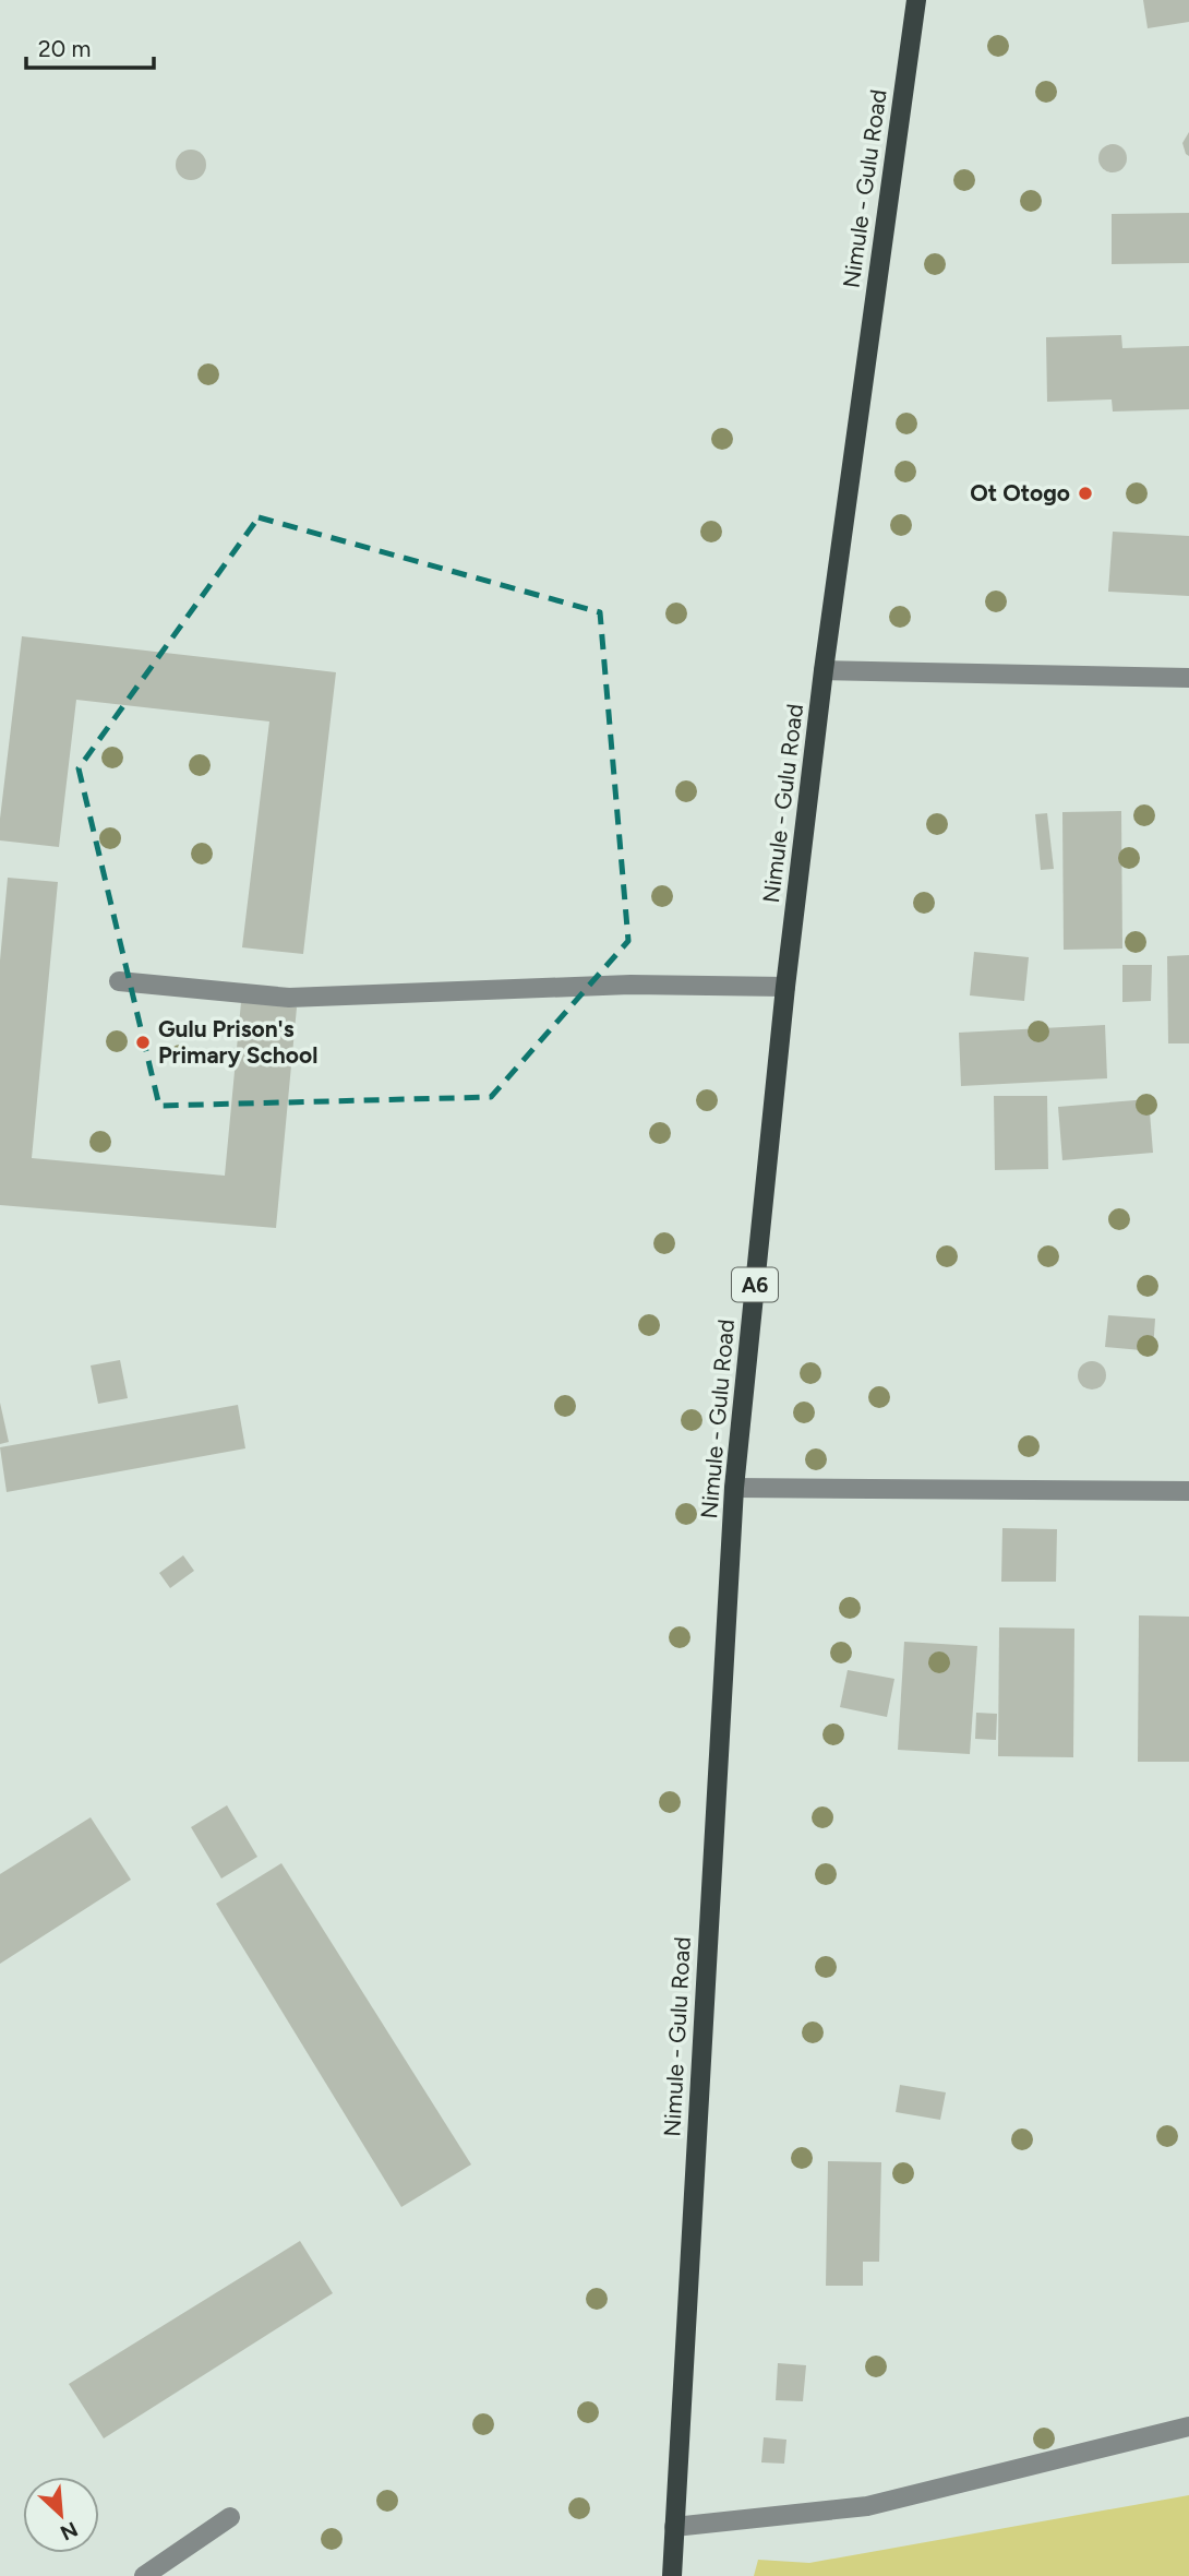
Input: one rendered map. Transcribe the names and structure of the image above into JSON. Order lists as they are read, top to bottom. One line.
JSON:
{"streets":{"main road":["Nimule - Gulu Road","A6"]},"places":["Ot Otogo","Gulu Prison's Primary School"],"scale_bar":"20 m","north":"bottom right"}
